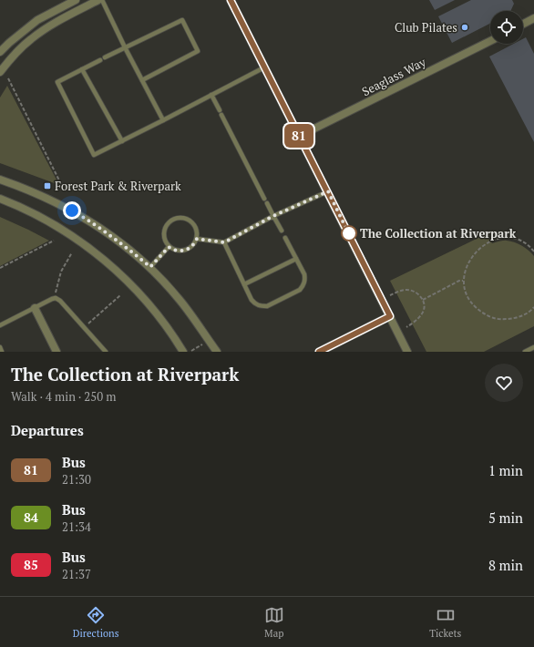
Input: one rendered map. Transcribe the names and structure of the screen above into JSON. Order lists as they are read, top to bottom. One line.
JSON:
{"streets":{"street":["Seaglass Way"]},"places":{"other":["Club Pilates","The Collection at Riverpark"],"transit":["Forest Park & Riverpark"]},"lines":["bus line 81"],"page":{"on_map":"81","heading":[["The Collection at Riverpark","Walk · 4 min · 250 m"],"Departures"],"list":[{"mark":"81","name":"Bus","note":"21:30","value":"1 min"},{"mark":"84","name":"Bus","note":"21:34","value":"5 min"},{"mark":"85","name":"Bus","note":"21:37","value":"8 min"}],"tabs":["Directions","Map","Tickets"]}}
